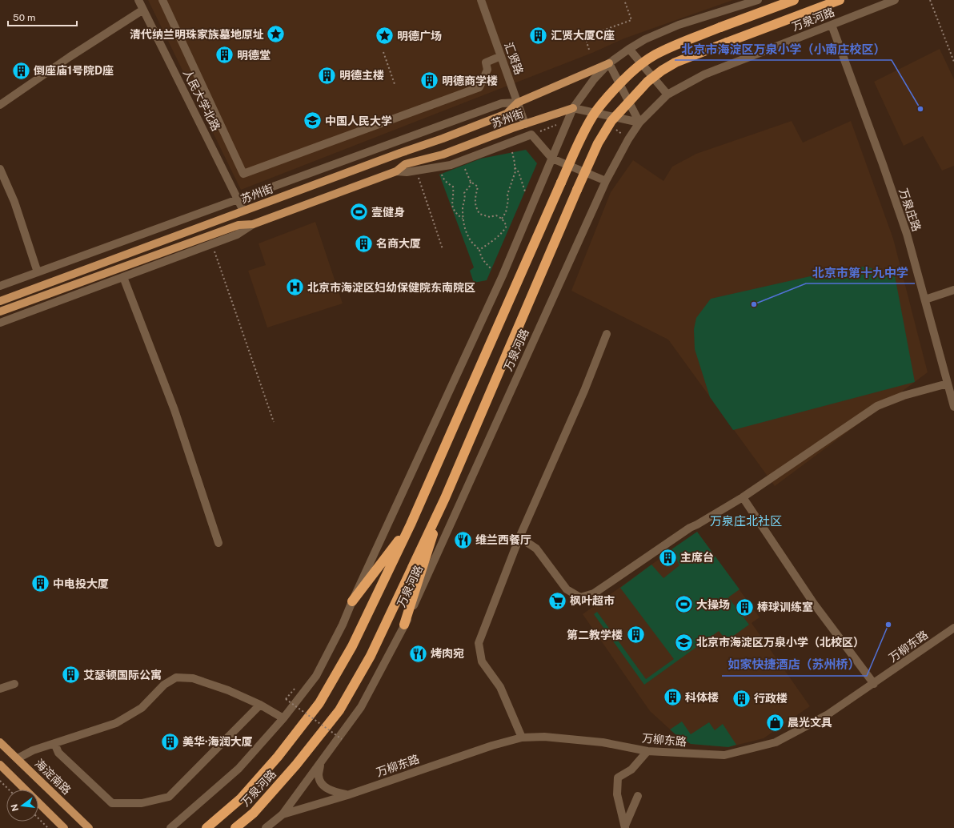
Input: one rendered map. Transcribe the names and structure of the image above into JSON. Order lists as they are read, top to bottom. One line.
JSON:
{"streets":{"highway":["万泉河路"],"main road":["苏州街","海淀南路"],"street":["汇贤路","人民大学北路","万泉庄路","万柳东路"]},"crossings":[["万泉河路","万泉庄路"],["万泉河路","万柳东路"],["汇贤路","苏州街"],["人民大学北路","苏州街"]],"districts":["万泉庄北社区"],"places":{"place":["清代纳兰明珠家族墓地原址","明德广场"],"building":["汇贤大厦C座","明德堂","倒座庙1号院D座","明德主楼","明德商学楼","名商大厦","主席台","中电投大厦","棒球训练室","第二教学楼","艾瑟顿国际公寓","科体楼","行政楼","美华·海润大厦"],"other":["北京市海淀区万泉小学（小南庄校区）","北京市第十九中学","如家快捷酒店（苏州桥）"],"school or university":["中国人民大学","北京市海淀区万泉小学（北校区）"],"sports":["壹健身","大操场"],"hospital":["北京市海淀区妇幼保健院东南院区"],"restaurant":["维兰西餐厅","烤肉宛"],"supermarket":["枫叶超市"],"shop":["晨光文具"]},"scale_bar":"50 m","north":"left"}
